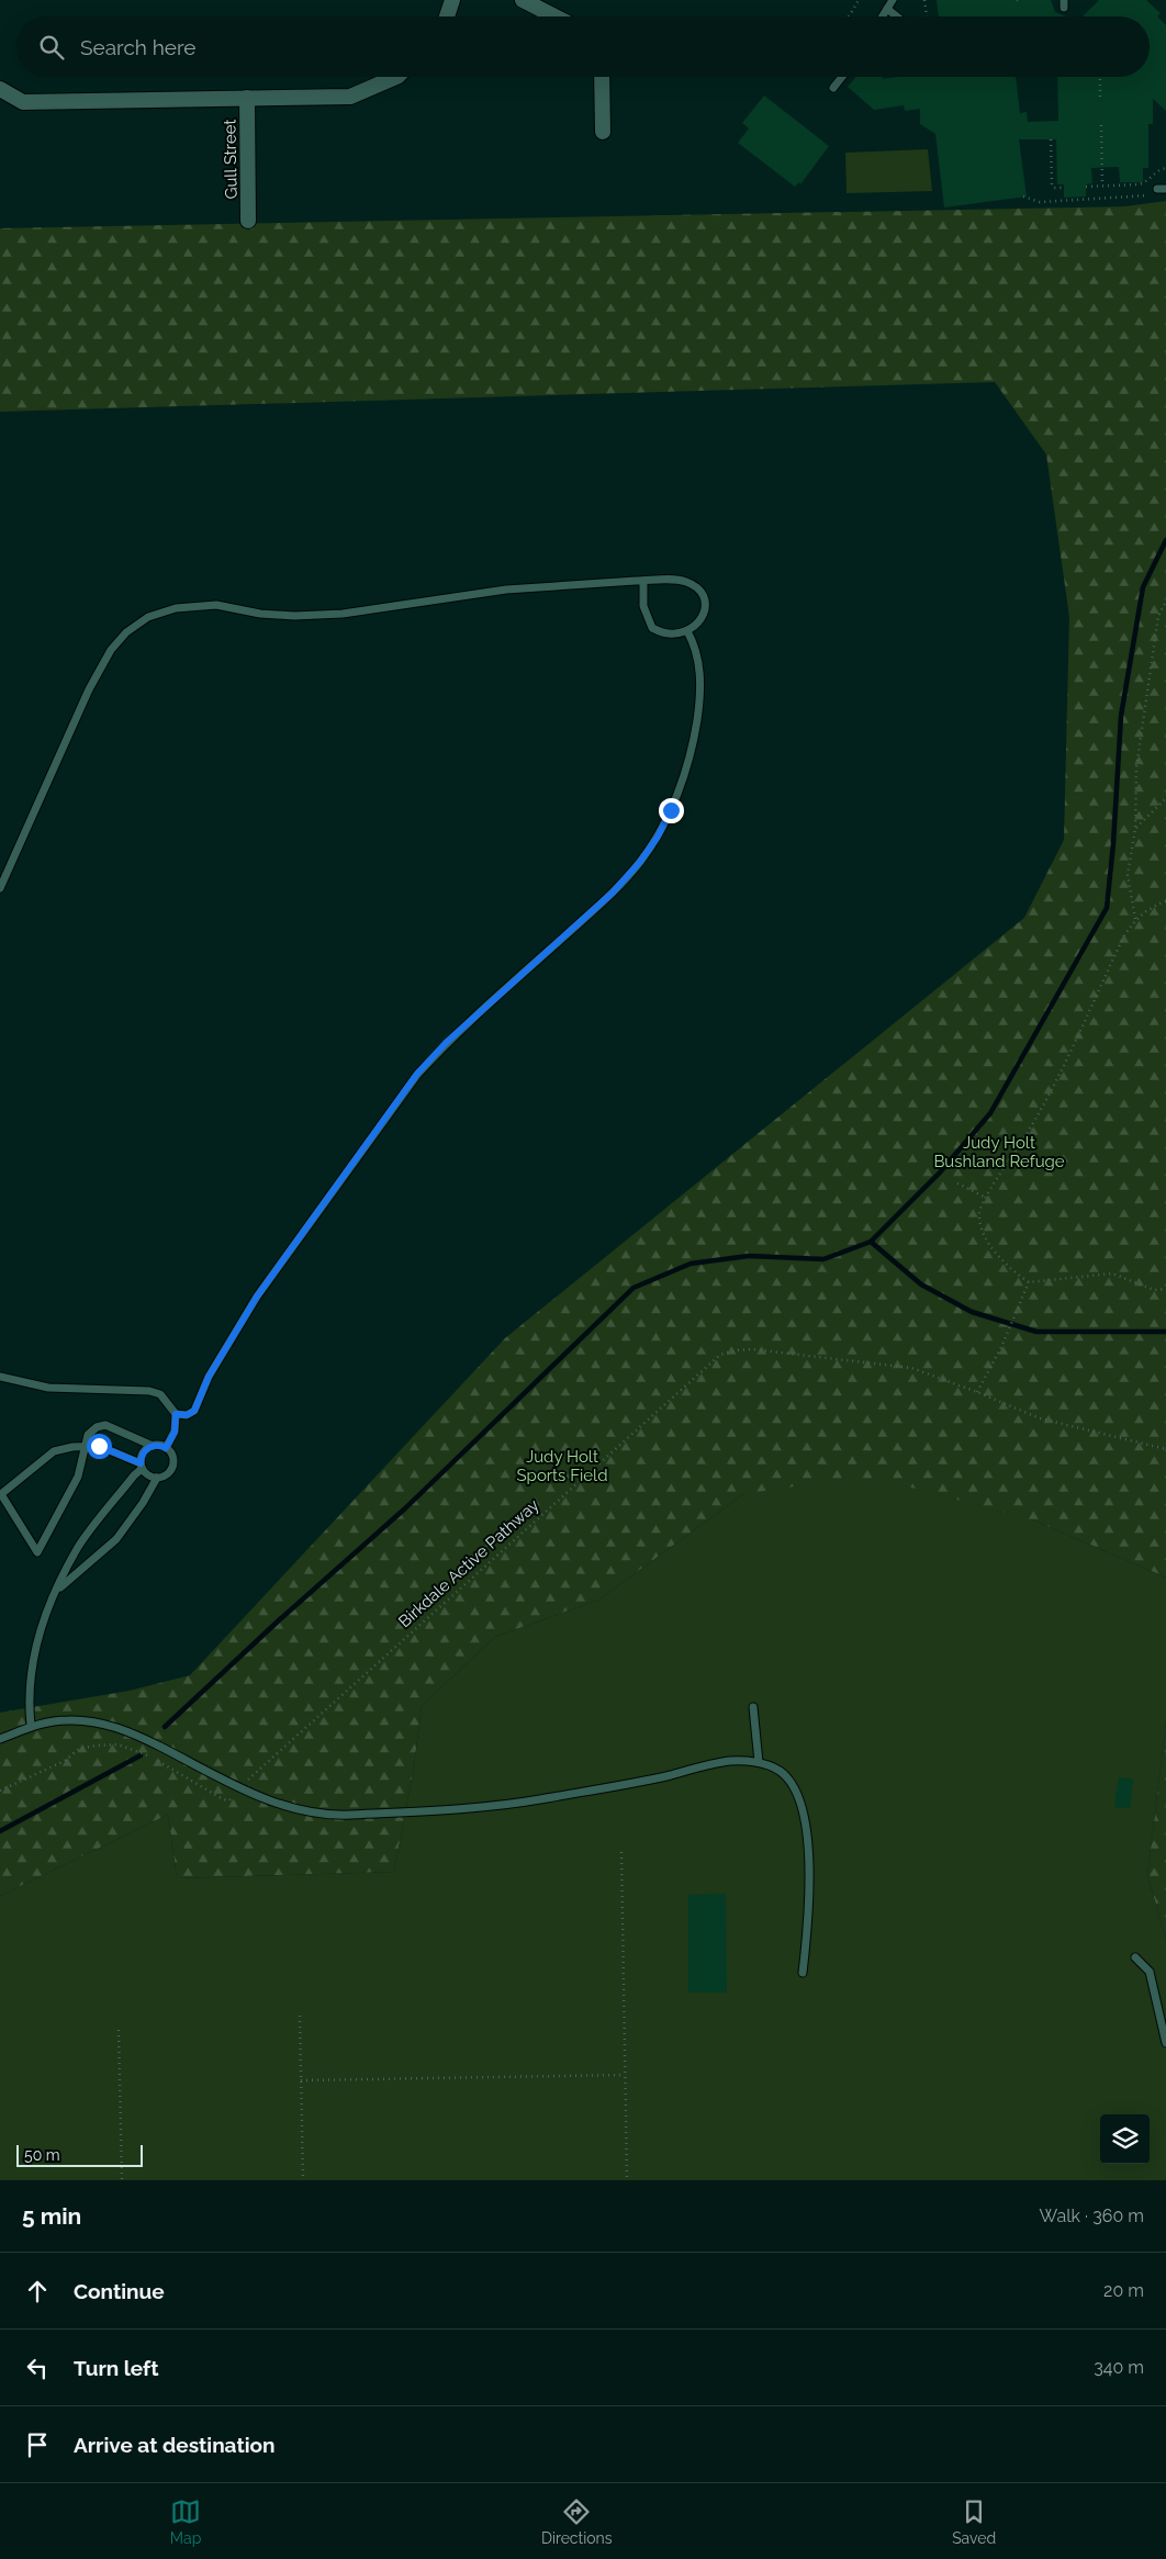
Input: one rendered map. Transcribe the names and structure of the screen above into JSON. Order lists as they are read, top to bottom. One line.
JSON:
{"streets":{"street":["Gull Street"],"path":["Birkdale Active Pathway"]},"parks":["Judy Holt Bushland Refuge","Judy Holt Sports Field"],"scale_bar":"50 m","page":{"search":"Search here","scale":"50 m","heading":["5 min","Walk · 360 m"],"list":[["Continue","20 m"],["Turn left","340 m"],"Arrive at destination"],"nav":["Map","Directions","Saved"]}}
